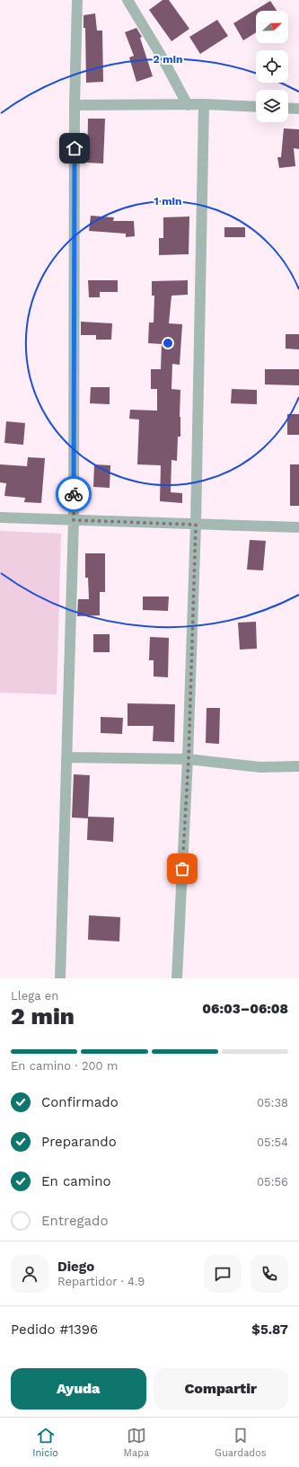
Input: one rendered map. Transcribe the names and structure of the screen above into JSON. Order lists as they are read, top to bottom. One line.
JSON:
{"north":"right","page":{"heading":["2 min","Llega en","06:03–06:08"],"panel":["Diego","Repartidor · 4.9","Pedido #1396","$5.87"],"bar":"En camino · 200 m","list":[["Confirmado","05:38"],["Preparando","05:54"],["En camino","05:56"],"Entregado"],"buttons":["Ayuda","Compartir"],"tabs":["Inicio","Mapa","Guardados"]},"rings":["2 min","1 min"]}
